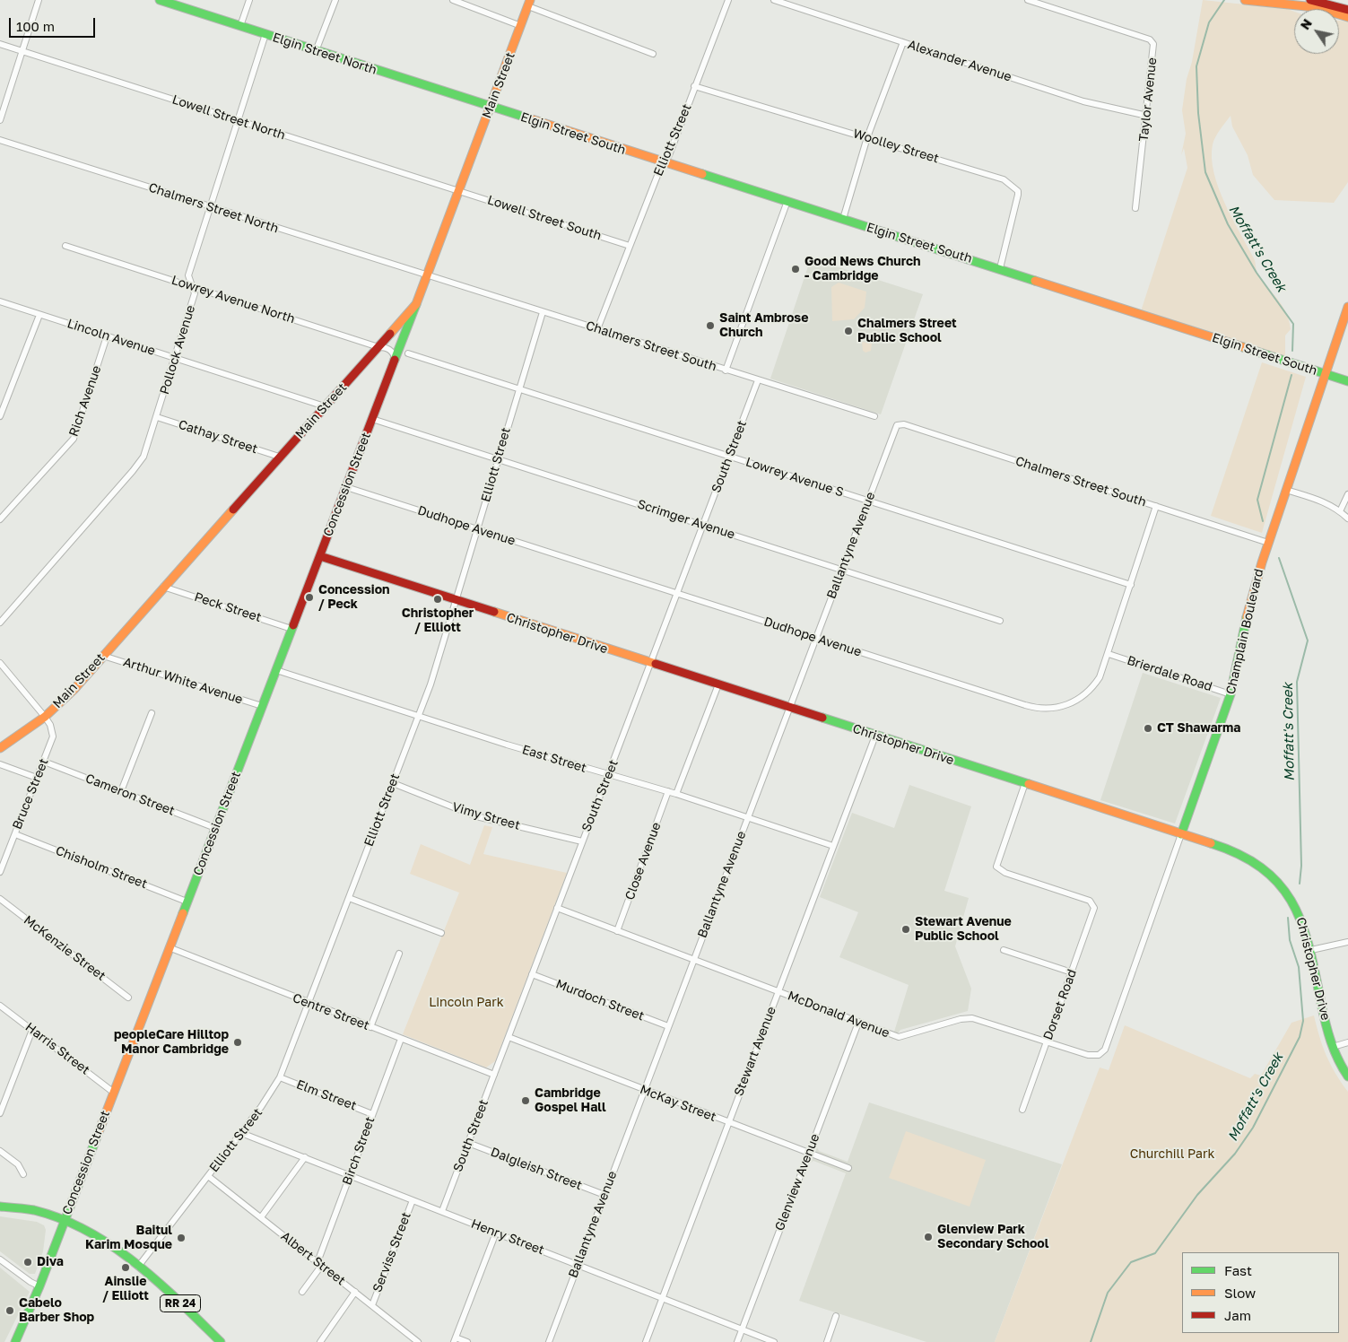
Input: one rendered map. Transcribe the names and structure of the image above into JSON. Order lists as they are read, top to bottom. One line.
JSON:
{"streets":{"street":["Elgin Street North","Alexander Avenue","Main Street","Taylor Avenue","Lowell Street North","Elgin Street South","Elliott Street","Woolley Street","Chalmers Street North","Lowell Street South","Lowrey Avenue North","Lincoln Avenue","Chalmers Street South","Pollock Avenue","Rich Avenue","Cathay Street","South Street","Lowrey Avenue S","Concession Street","Scrimger Avenue","Dudhope Avenue","Ballantyne Avenue","Peck Street","Champlain Boulevard","Christopher Drive","Brierdale Road","Arthur White Avenue","East Street","Bruce Street","Cameron Street","Vimy Street","Close Avenue","Chisholm Street","McKenzie Street","Murdoch Street","Dorset Road","Centre Street","McDonald Avenue","Harris Street","Stewart Avenue","Elm Street","McKay Street","Birch Street","Dalgleish Street","Glenview Avenue","Henry Street","Serviss Street","Albert Street","RR 24"]},"crossings":[["Elgin Street North","Main Street"],["Elgin Street North","Elgin Street South"],["Elgin Street North","Pollock Avenue"],["Alexander Avenue","Taylor Avenue"],["Main Street","Lowell Street North"],["Main Street","Elgin Street South"],["Main Street","Chalmers Street North"],["Main Street","Lowell Street South"],["Main Street","Lowrey Avenue North"],["Main Street","Lincoln Avenue"],["Main Street","Chalmers Street South"],["Main Street","Cathay Street"],["Main Street","Concession Street"],["Main Street","Peck Street"],["Main Street","Arthur White Avenue"],["Main Street","Bruce Street"],["Lowell Street North","Lowell Street South"],["Lowell Street North","Pollock Avenue"],["Elgin Street South","Elliott Street"],["Elgin Street South","Woolley Street"],["Elgin Street South","Champlain Boulevard"],["Elliott Street","Woolley Street"],["Elliott Street","Lowell Street South"],["Elliott Street","Chalmers Street South"],["Elliott Street","Lowrey Avenue S"],["Elliott Street","Scrimger Avenue"],["Elliott Street","Dudhope Avenue"],["Elliott Street","Christopher Drive"],["Elliott Street","East Street"],["Elliott Street","Vimy Street"],["Elliott Street","Centre Street"],["Elliott Street","Elm Street"],["Elliott Street","Henry Street"],["Elliott Street","Albert Street"],["Elliott Street","RR 24"],["Chalmers Street North","Chalmers Street South"],["Chalmers Street North","Pollock Avenue"],["Lowrey Avenue North","Pollock Avenue"],["Lowrey Avenue North","Concession Street"],["Lincoln Avenue","Pollock Avenue"],["Lincoln Avenue","Rich Avenue"],["Chalmers Street South","South Street"],["Chalmers Street South","Dudhope Avenue"],["Chalmers Street South","Ballantyne Avenue"],["Chalmers Street South","Champlain Boulevard"],["Pollock Avenue","Cathay Street"],["South Street","Lowrey Avenue S"],["South Street","Scrimger Avenue"],["South Street","Dudhope Avenue"],["South Street","Christopher Drive"],["South Street","East Street"],["South Street","Vimy Street"],["South Street","Murdoch Street"],["South Street","Centre Street"],["South Street","McDonald Avenue"],["South Street","McKay Street"],["South Street","Dalgleish Street"],["South Street","Henry Street"],["Lowrey Avenue S","Dudhope Avenue"],["Lowrey Avenue S","Ballantyne Avenue"],["Concession Street","Scrimger Avenue"],["Concession Street","Dudhope Avenue"],["Concession Street","Peck Street"],["Concession Street","Christopher Drive"],["Concession Street","Arthur White Avenue"],["Concession Street","East Street"],["Concession Street","Cameron Street"],["Concession Street","Chisholm Street"],["Concession Street","Centre Street"],["Concession Street","Harris Street"],["Concession Street","RR 24"],["Scrimger Avenue","Ballantyne Avenue"],["Dudhope Avenue","Ballantyne Avenue"],["Dudhope Avenue","Brierdale Road"],["Ballantyne Avenue","Christopher Drive"],["Ballantyne Avenue","East Street"],["Ballantyne Avenue","Murdoch Street"],["Ballantyne Avenue","McDonald Avenue"],["Ballantyne Avenue","McKay Street"],["Ballantyne Avenue","Dalgleish Street"],["Ballantyne Avenue","Henry Street"],["Champlain Boulevard","Christopher Drive"],["Champlain Boulevard","Brierdale Road"],["Champlain Boulevard","McDonald Avenue"],["Christopher Drive","Dorset Road"],["Christopher Drive","Stewart Avenue"],["East Street","Close Avenue"],["East Street","Stewart Avenue"],["Bruce Street","Cameron Street"],["Bruce Street","Chisholm Street"],["Close Avenue","McDonald Avenue"],["Dorset Road","McDonald Avenue"],["Centre Street","Birch Street"],["McDonald Avenue","Stewart Avenue"],["McDonald Avenue","Glenview Avenue"],["Stewart Avenue","McKay Street"],["Stewart Avenue","Henry Street"],["Elm Street","Birch Street"],["McKay Street","Glenview Avenue"],["Birch Street","Henry Street"],["Birch Street","Albert Street"],["Glenview Avenue","Henry Street"],["Henry Street","Serviss Street"],["Serviss Street","Albert Street"]],"water":["Moffatt's Creek"],"parks":["Lincoln Park","Churchill Park"],"places":["Good News Church - Cambridge","Saint Ambrose Church","Chalmers Street Public School","Concession / Peck","Christopher / Elliott","CT Shawarma","Stewart Avenue Public School","peopleCare Hilltop Manor Cambridge","Cambridge Gospel Hall","Glenview Park Secondary School","Baitul Karim Mosque","Diva","Ainslie / Elliott","Cabelo Barber Shop"],"legend":["Fast","Slow","Jam"],"scale_bar":"100 m","north":"top left"}
